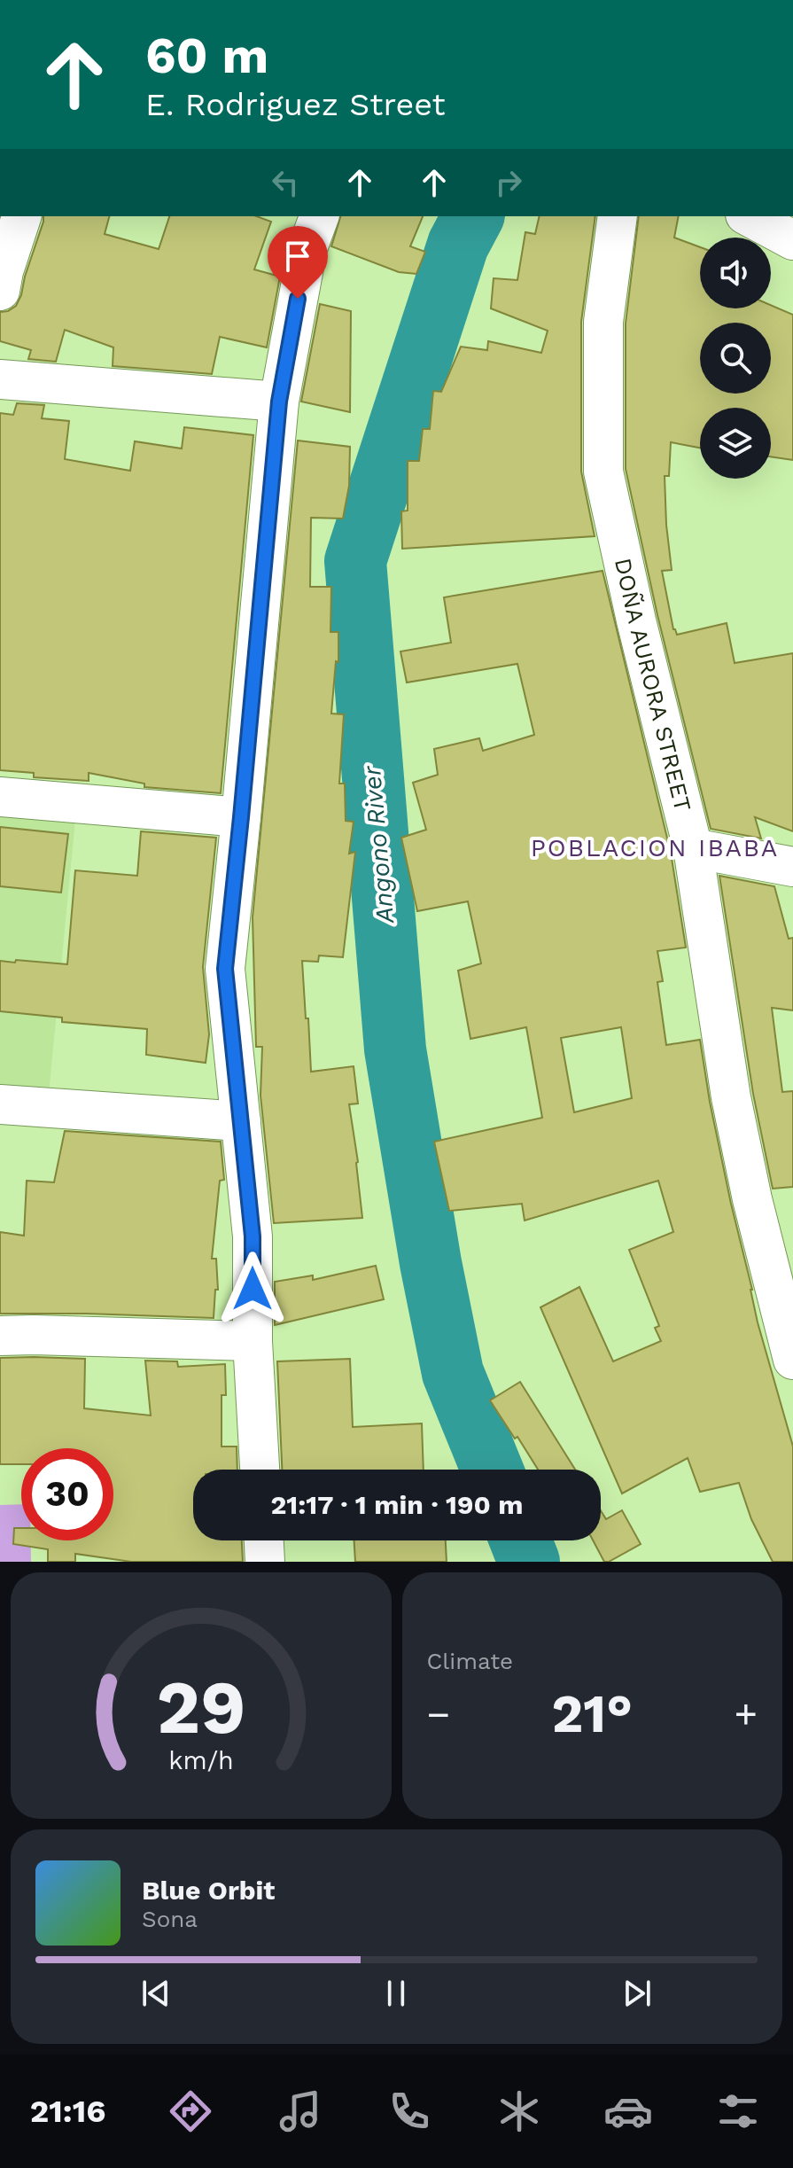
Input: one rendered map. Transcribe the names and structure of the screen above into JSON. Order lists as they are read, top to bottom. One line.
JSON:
{"streets":{"street":["DOÑA AURORA STREET"]},"districts":["POBLACION IBABA"],"water":["Angono River"],"page":{"turn":["60 m","E. Rodriguez Street"],"limit":"30","trip":"21:17 · 1 min · 190 m","tile":"Climate","heat":["−","21°","+"],"song":["Blue Orbit","Sona"],"tabs":"21:16","gauge":["29","km/h"]}}
